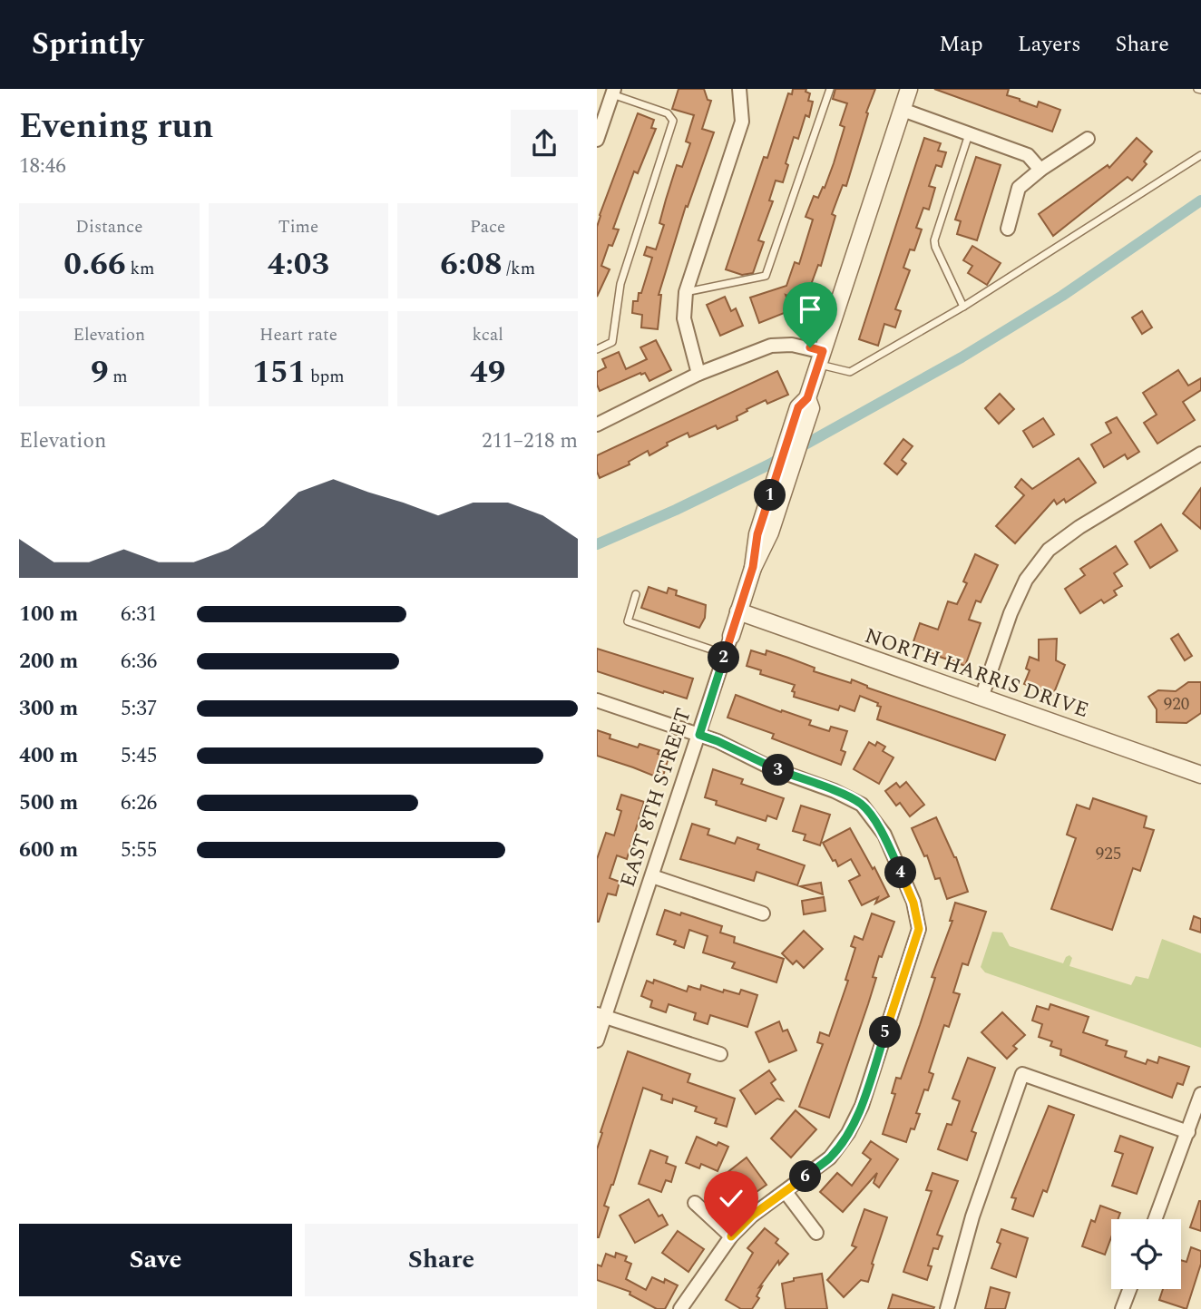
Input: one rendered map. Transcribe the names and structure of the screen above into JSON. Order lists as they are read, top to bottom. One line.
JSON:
{"streets":{"street":["NORTH HARRIS DRIVE","EAST 8TH STREET"]},"crossings":[["NORTH HARRIS DRIVE","EAST 8TH STREET"]],"house_numbers":["920","925"],"page":{"header":"Sprintly","nav":["Map","Layers","Share"],"heading":["Evening run","18:46"],"stats":[["Distance","0.66 km"],["Time","4:03"],["Pace","6:08 /km"],["Elevation","9 m"],["Heart rate","151 bpm"],["kcal","49"]],"chart":["Elevation","211–218 m"],"pins":["1","2","3","4","5","6"],"list":[{"name":"100 m","note":"6:31"},{"name":"200 m","note":"6:36"},{"name":"300 m","note":"5:37"},{"name":"400 m","note":"5:45"},{"name":"500 m","note":"6:26"},{"name":"600 m","note":"5:55"}],"buttons":["Save","Share"]}}
